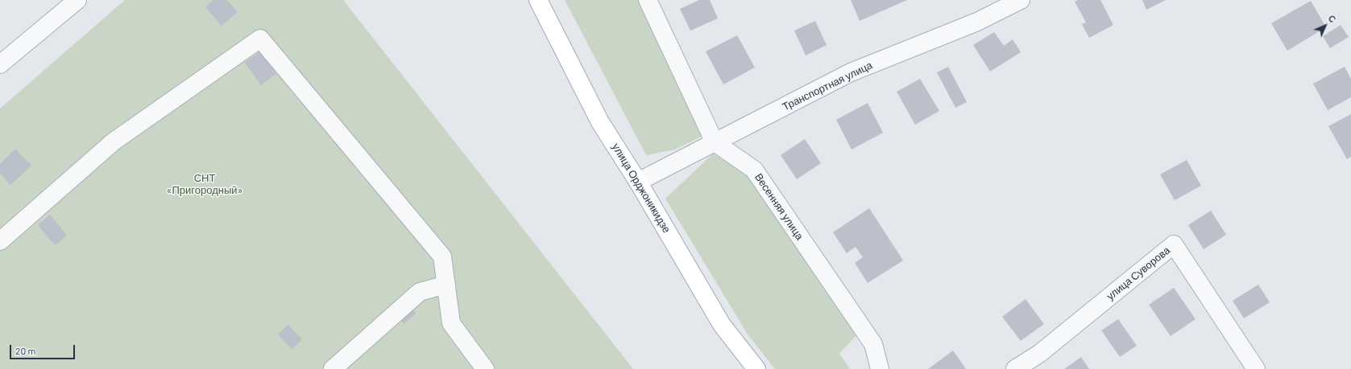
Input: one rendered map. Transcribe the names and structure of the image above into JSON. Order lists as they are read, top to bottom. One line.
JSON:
{"streets":{"main road":["улица Орджоникидзе"],"street":["Транспортная улица","Весенняя улица","улица Суворова"]},"crossings":[["Транспортная улица","улица Орджоникидзе"],["Транспортная улица","Весенняя улица"]],"parks":["СНТ «Пригородный»"],"scale_bar":"20 m","north":"top right"}
